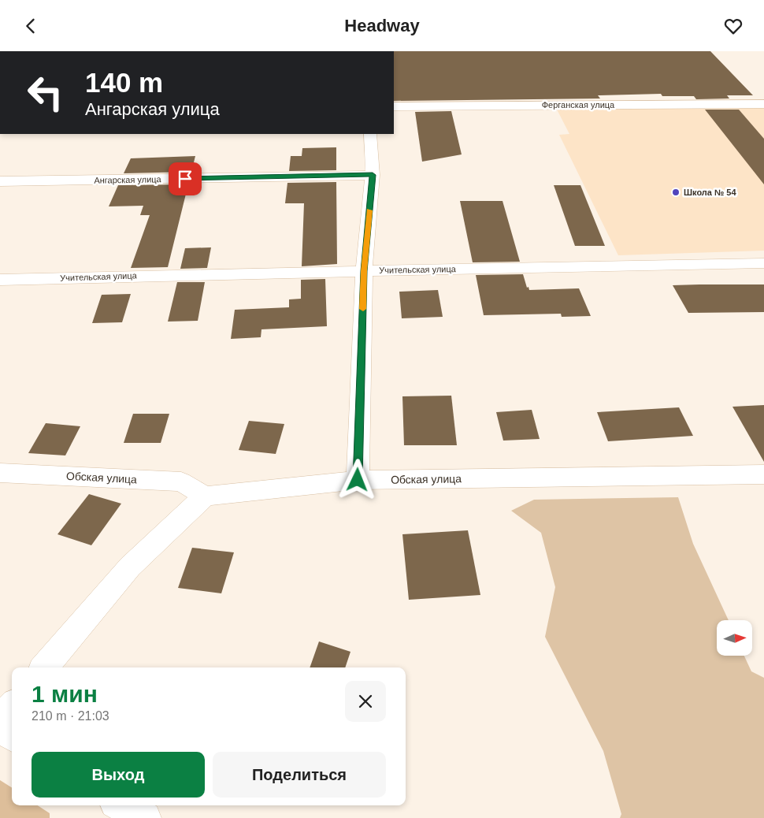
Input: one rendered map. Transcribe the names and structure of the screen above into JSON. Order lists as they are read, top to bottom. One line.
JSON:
{"streets":{"street":["Ферганская улица","Ангарская улица","Учительская улица","Обская улица"]},"places":["Школа № 54"],"north":"right","page":{"header":"Headway","turn":["140 m","Ангарская улица"],"heading":["1 мин","210 m · 21:03"],"buttons":["Выход","Поделиться"]}}
